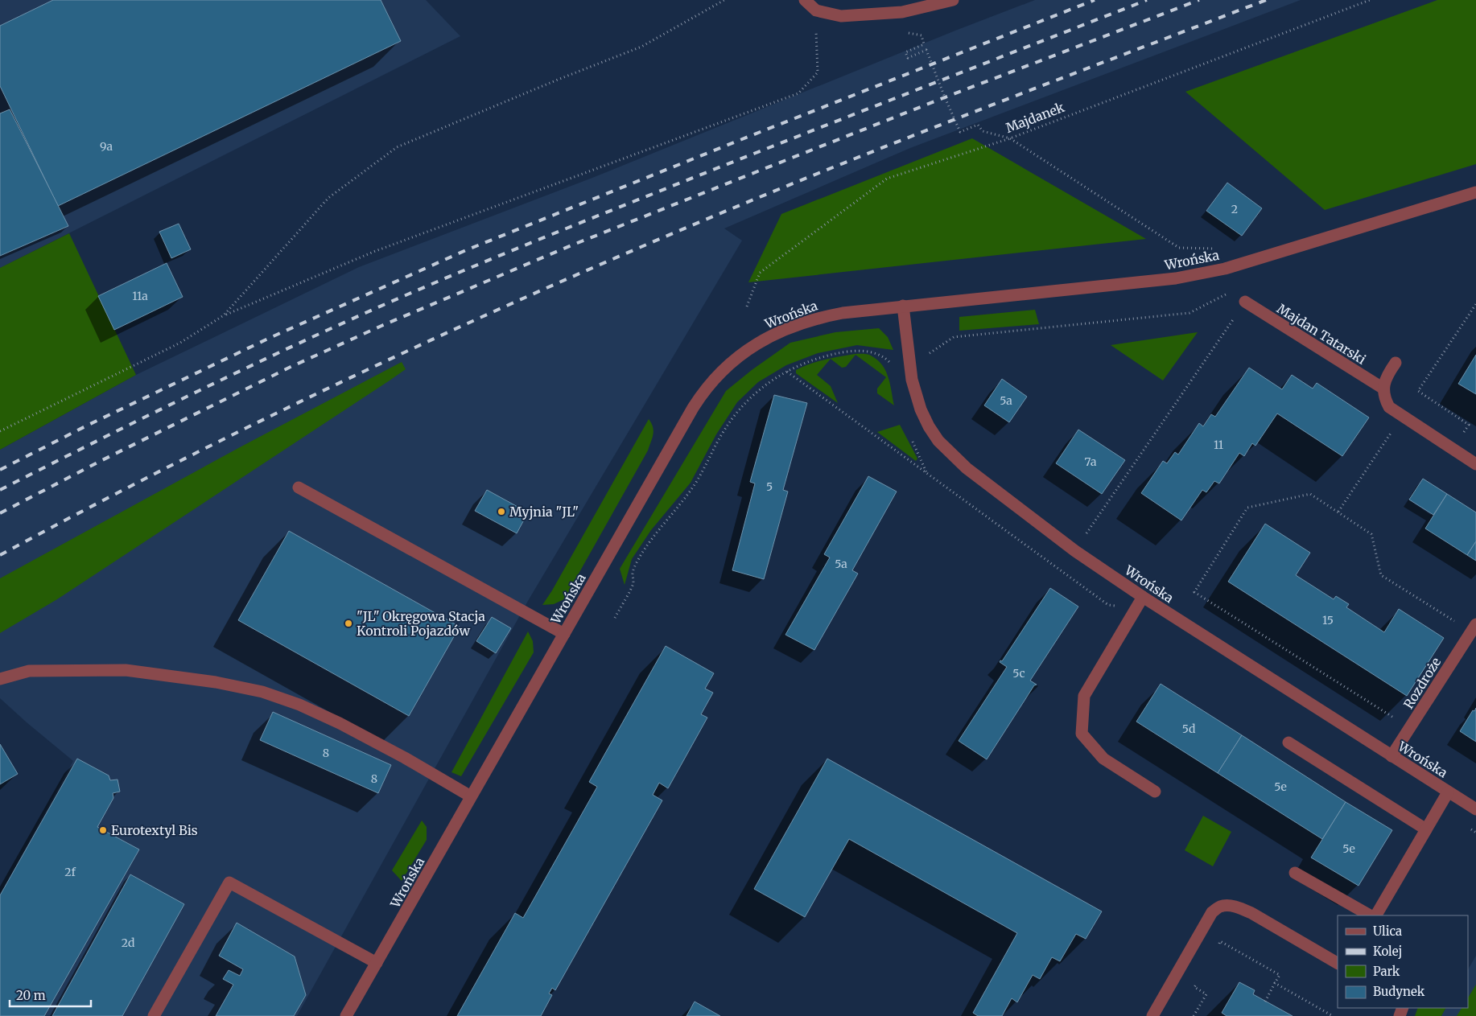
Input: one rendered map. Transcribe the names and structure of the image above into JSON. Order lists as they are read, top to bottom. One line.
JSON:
{"streets":{"street":["Wrońska","Majdan Tatarski","Rozdroże"],"path":["Majdanek"]},"crossings":[["Wrońska","Rozdroże"]],"places":["Myjnia \"JL\"","\"JL\" Okręgowa Stacja Kontroli Pojazdów","Eurotextyl Bis"],"house_numbers":["9a","2","11a","5a","11","7a","5","5a","15","5c","5d","8","8","5e","5e","2f","2d"],"legend":["Ulica","Kolej","Park","Budynek"],"scale_bar":"20 m"}
